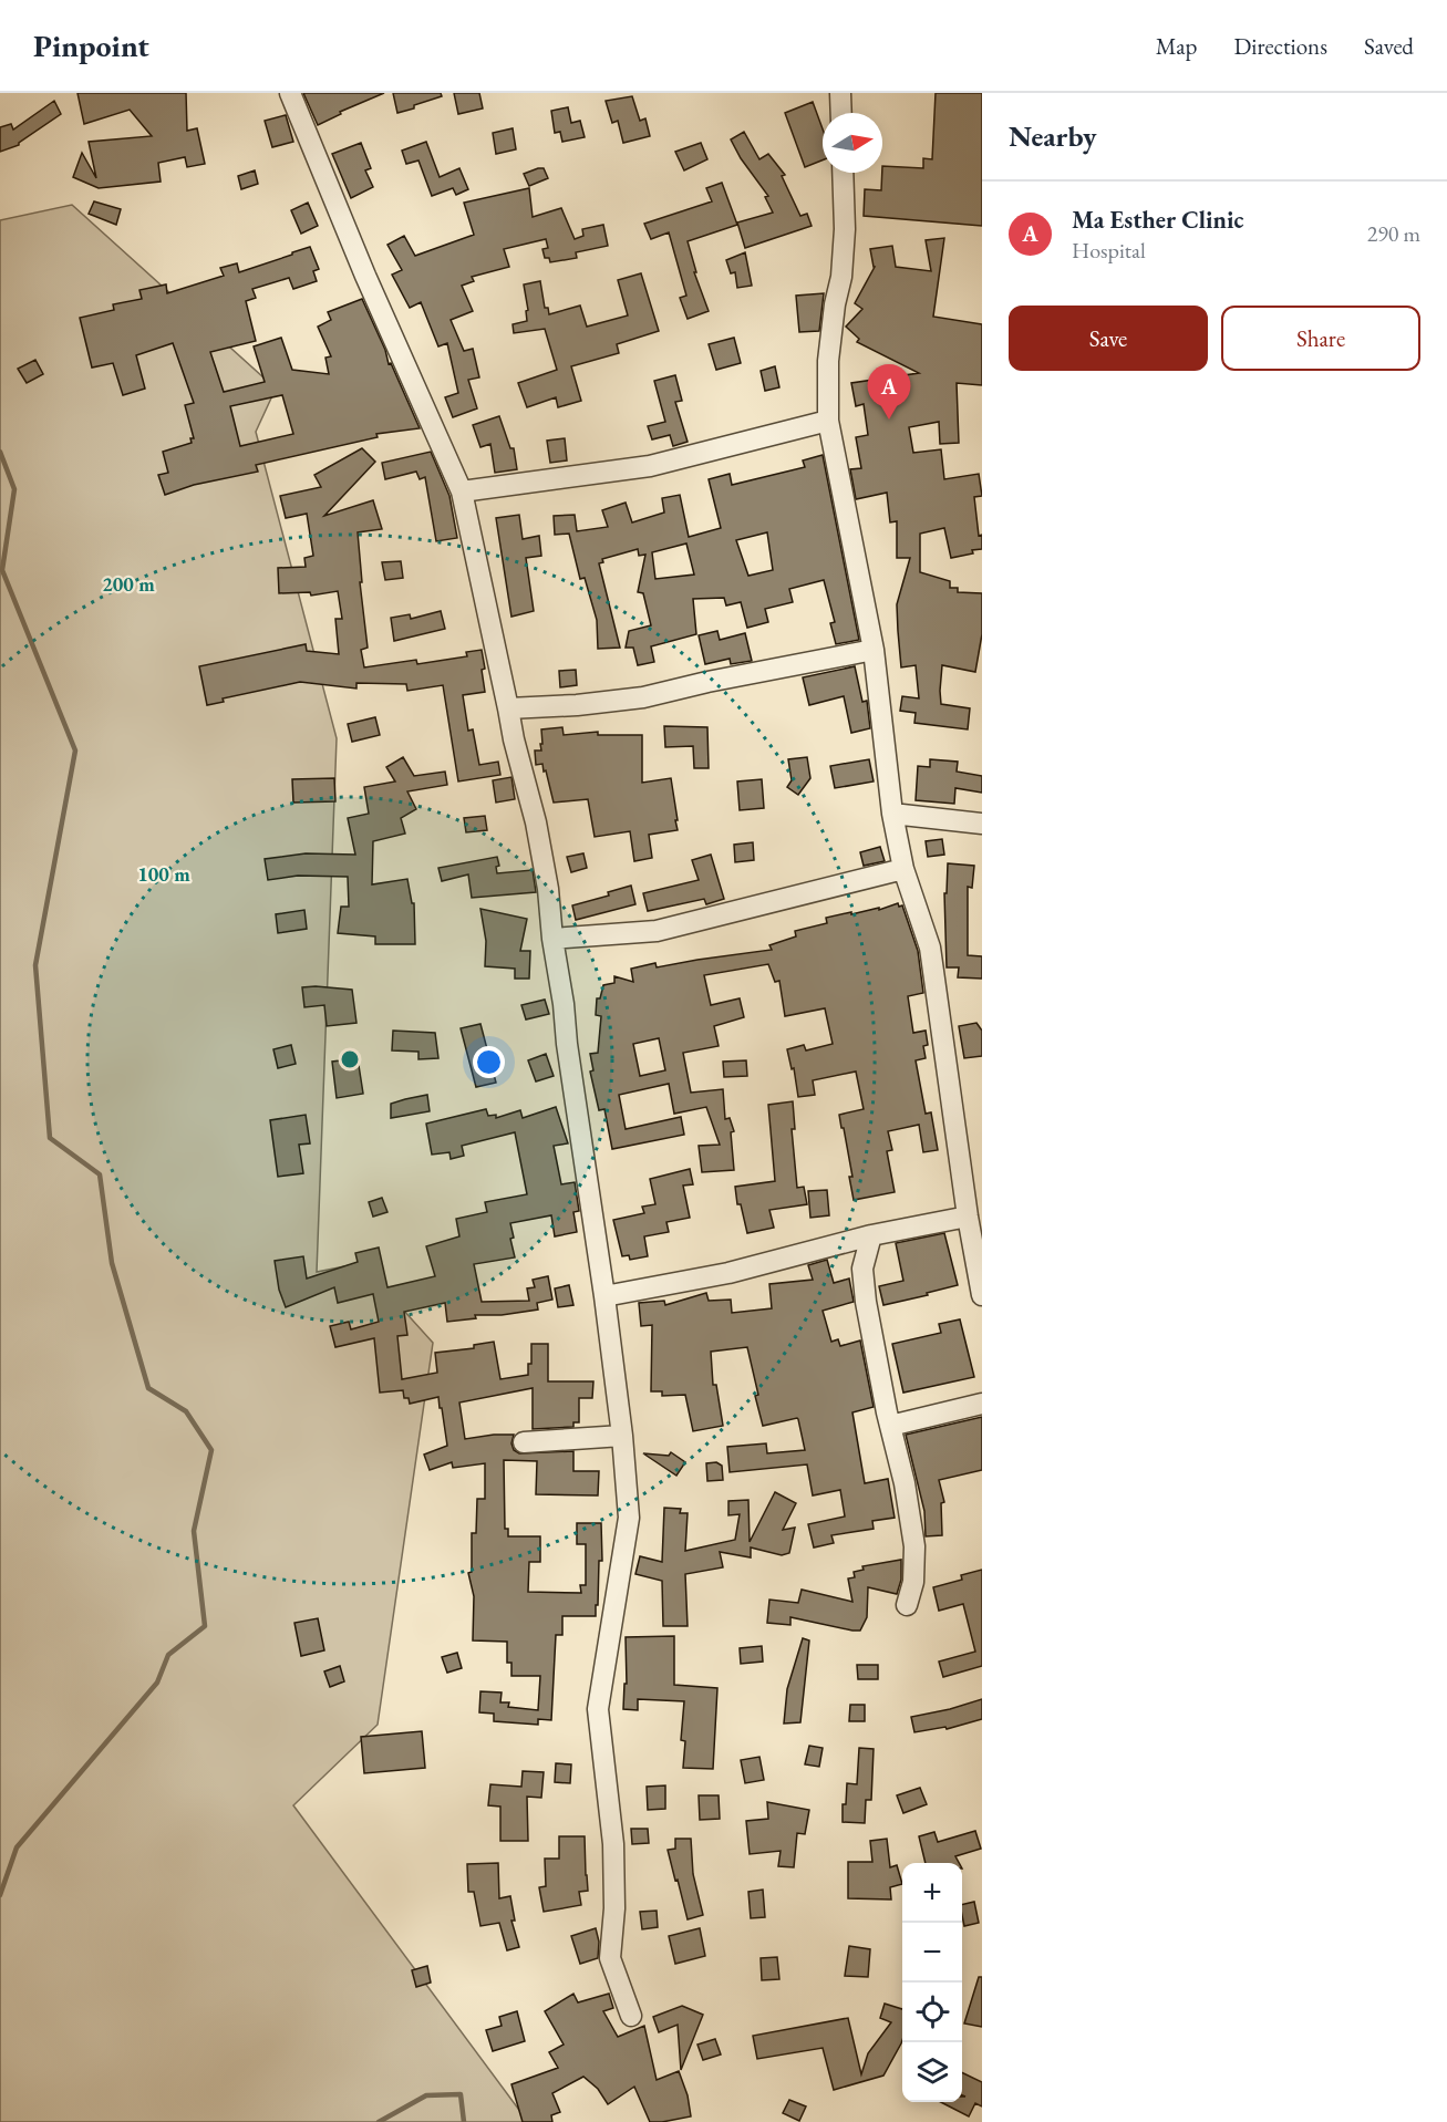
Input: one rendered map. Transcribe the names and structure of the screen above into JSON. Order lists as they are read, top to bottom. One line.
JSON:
{"north":"right","page":{"header":"Pinpoint","nav":["Map","Directions","Saved"],"heading":"Nearby","list":[{"mark":"A","name":"Ma Esther Clinic","note":"Hospital","value":"290 m"}],"buttons":["Save","Share"],"pins":"A","map_buttons":["+","−"]},"rings":["200 m","100 m"]}
